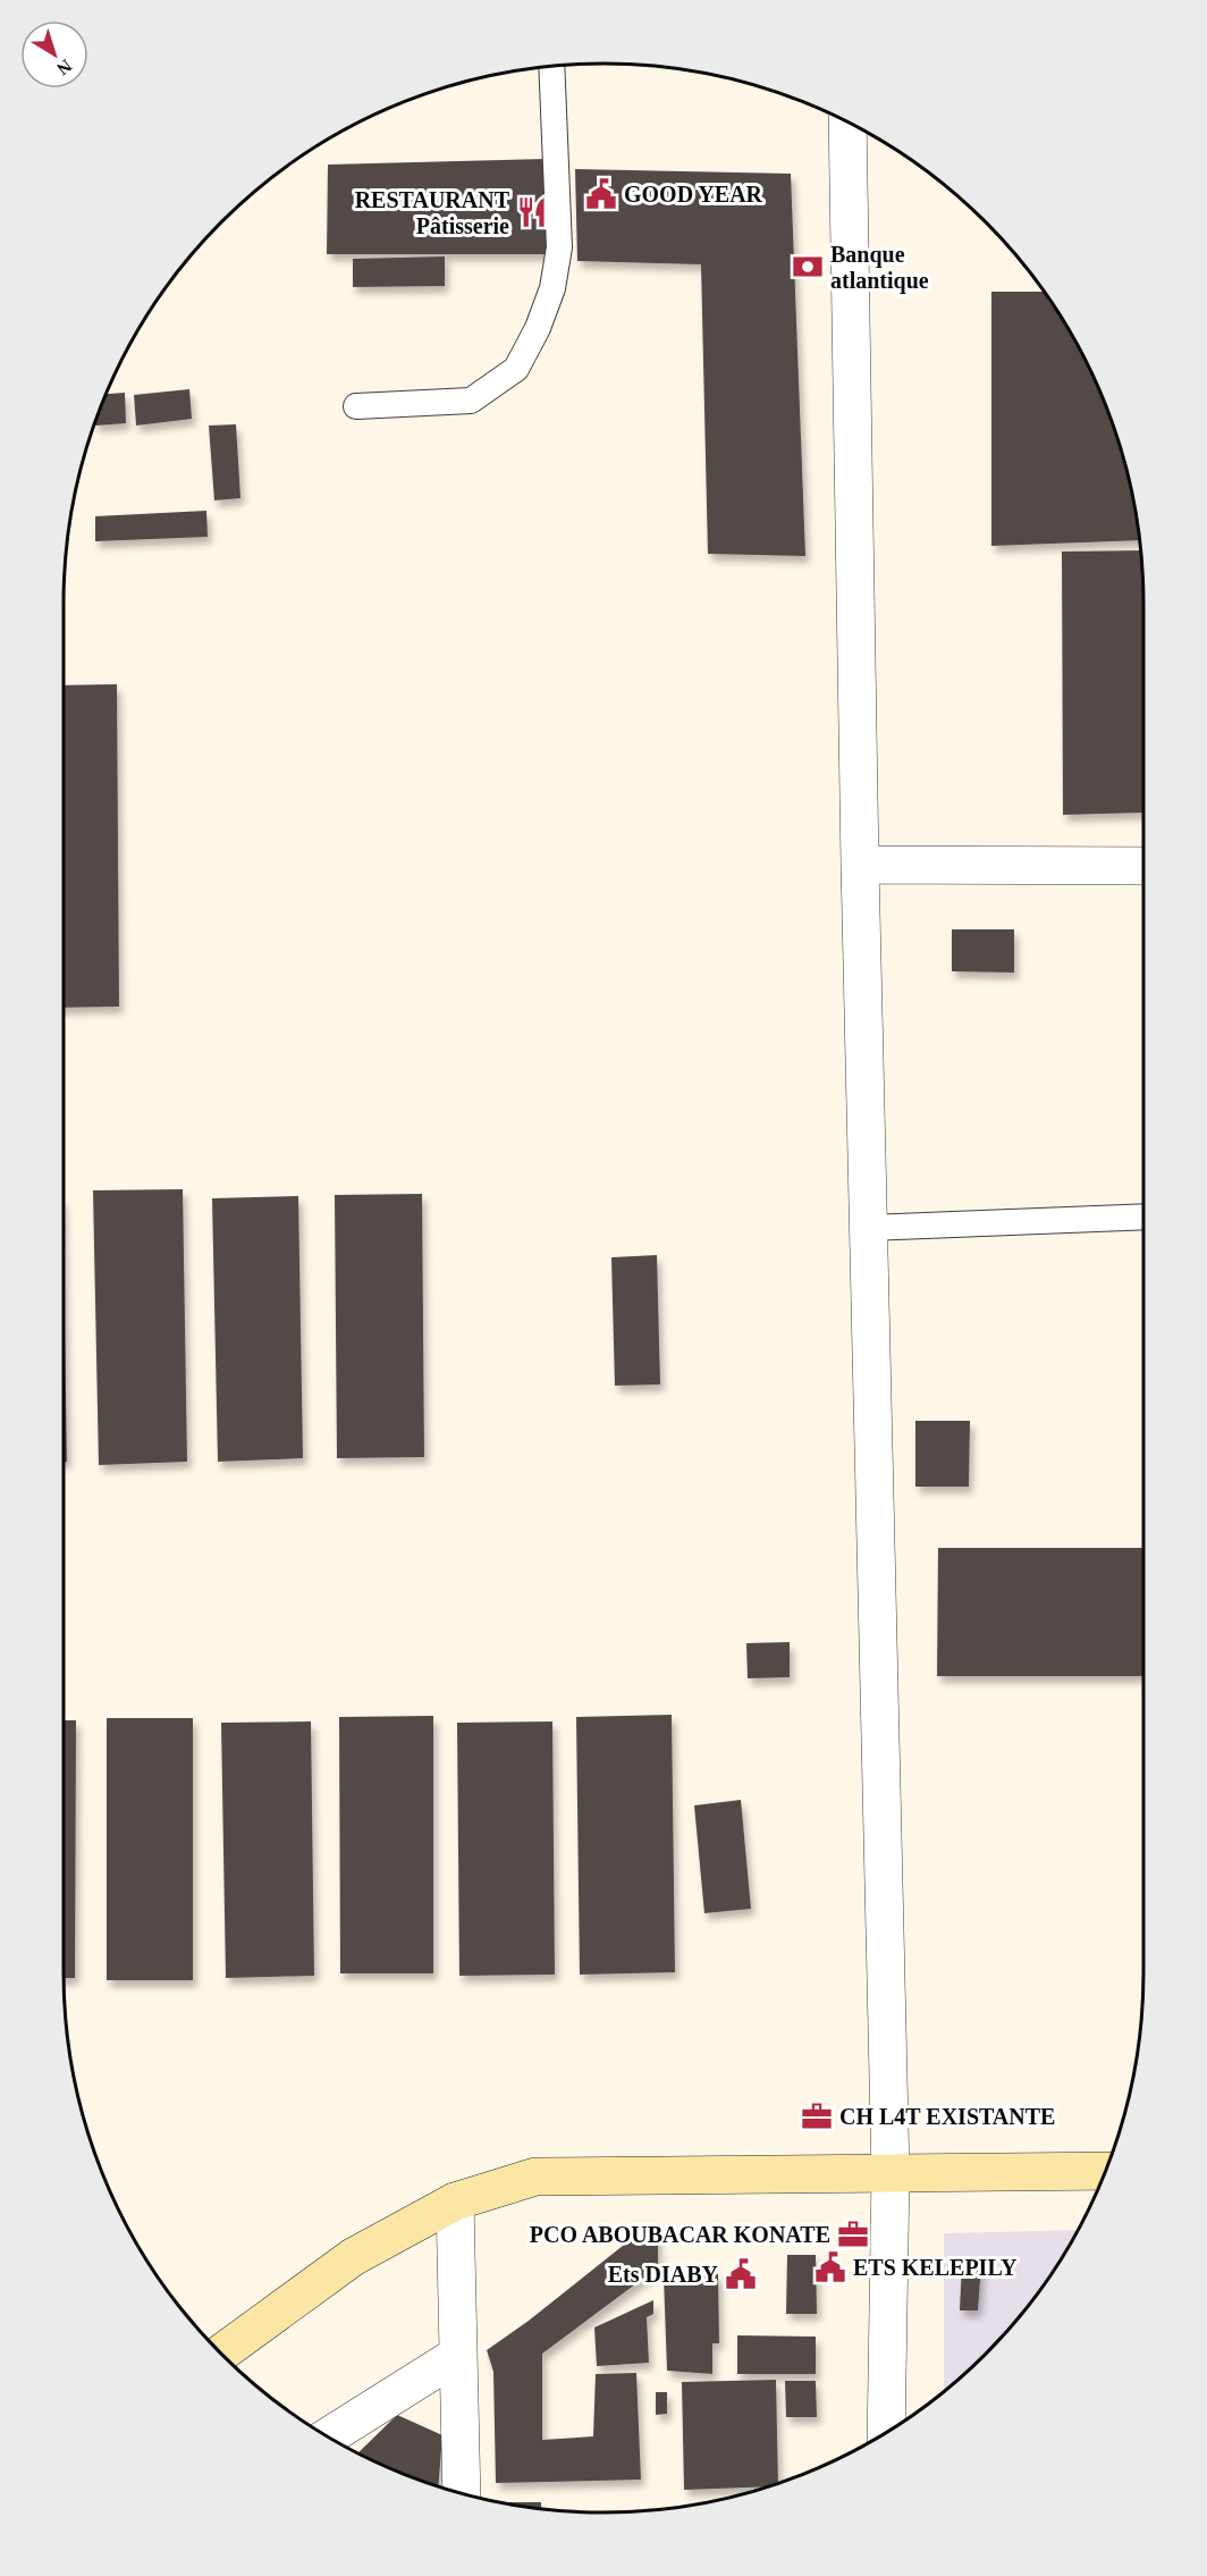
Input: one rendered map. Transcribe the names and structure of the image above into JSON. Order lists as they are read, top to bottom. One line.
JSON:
{"places":{"public building":["GOOD YEAR","ETS KELEPILY","Ets DIABY"],"restaurant":["RESTAURANT Pâtisserie"],"bank":["Banque atlantique"],"office":["CH L4T EXISTANTE","PCO ABOUBACAR KONATE"]},"north":"bottom right"}
